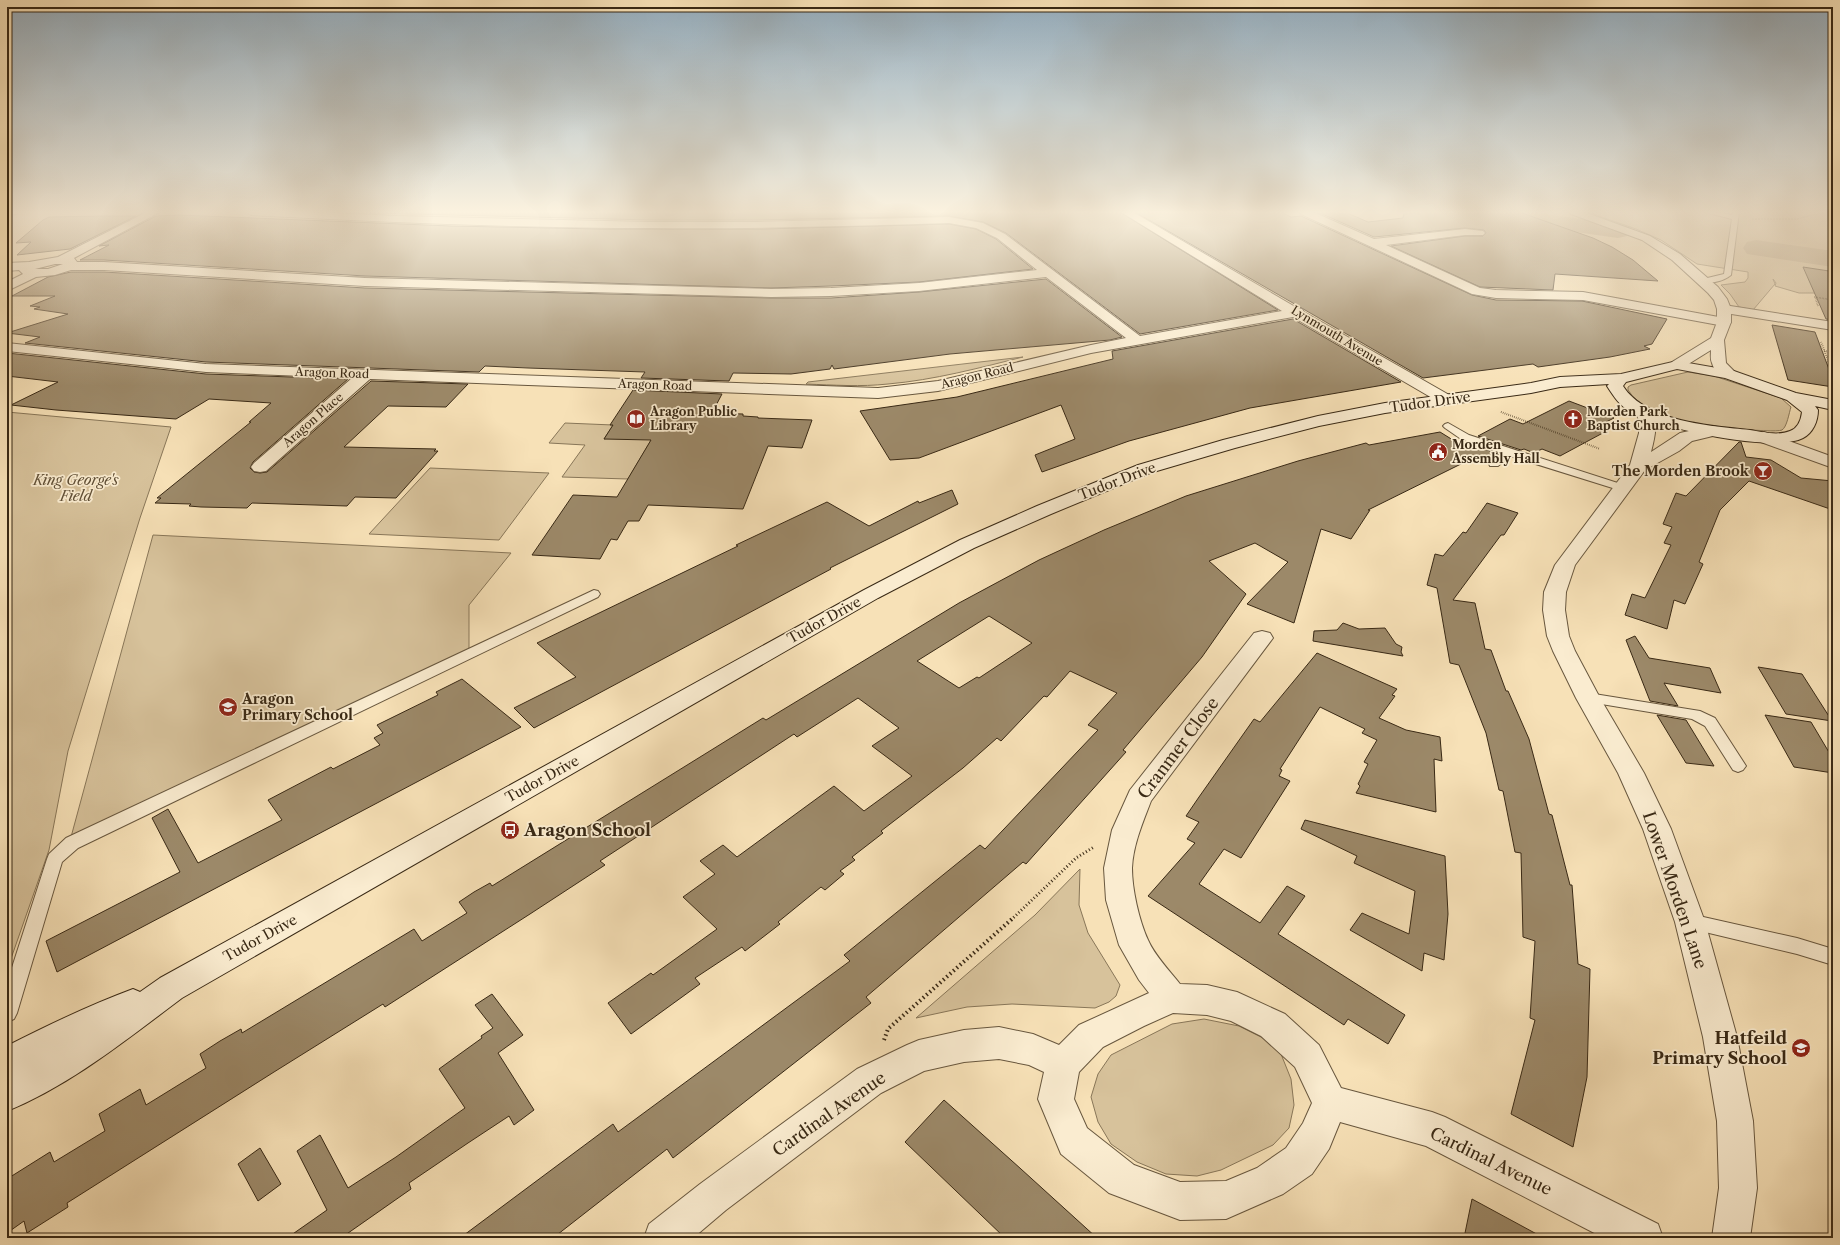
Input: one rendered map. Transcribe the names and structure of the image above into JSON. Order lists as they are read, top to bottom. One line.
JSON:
{"streets":{"street":["Lynmouth Avenue","Aragon Road","Tudor Drive","Aragon Place","Cranmer Close","Lower Morden Lane","Cardinal Avenue"]},"crossings":[["Lynmouth Avenue","Aragon Road"],["Lynmouth Avenue","Tudor Drive"],["Aragon Road","Aragon Place"]],"parks":["King George's Field"],"places":{"library":["Aragon Public Library"],"church":["Morden Park Baptist Church"],"public building":["Morden Assembly Hall"],"bar":["The Morden Brook"],"school or university":["Aragon Primary School","Hatfeild Primary School"],"bus stop":["Aragon School"]}}
